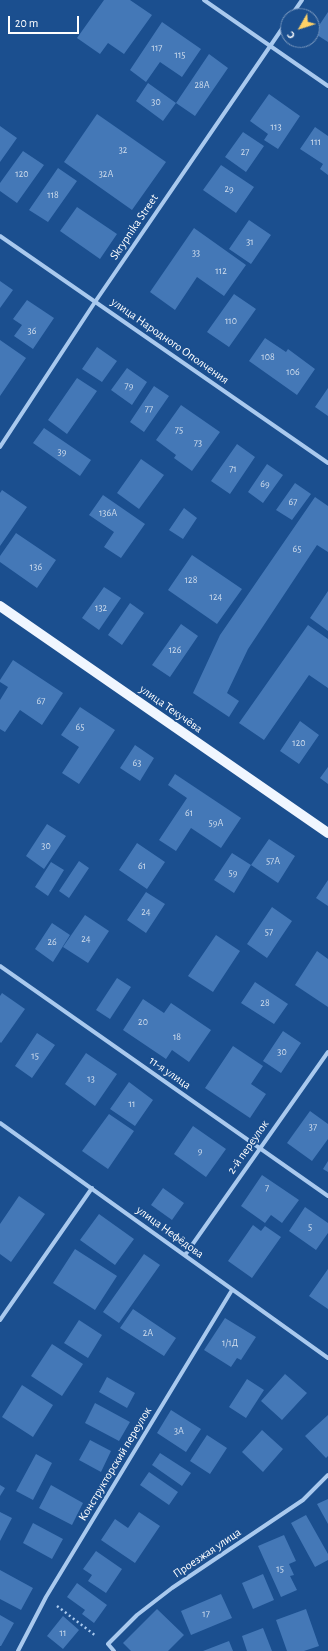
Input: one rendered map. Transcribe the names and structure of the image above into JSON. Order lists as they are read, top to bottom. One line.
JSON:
{"streets":{"main road":["улица Текучёва"],"street":["Skrypnika Street","улица Народного Ополчения","11-я улица","2-й переулок","улица Нефёдова","Конструкторский переулок","Проезжая улица"]},"crossings":[["Skrypnika Street","улица Народного Ополчения"],["11-я улица","2-й переулок"],["2-й переулок","улица Нефёдова"],["улица Нефёдова","Конструкторский переулок"]],"house_numbers":["117","115","28А","30","113","111","32","27","120","32А","29","118","31","33","112","110","36","108","106","79","77","75","73","39","71","69","67","136А","65","136","128","124","132","126","67","65","120","63","61","59А","30","57А","61","59","24","57","24","26","28","20","18","30","15","13","11","37","9","7","5","2А","1/1Д","3А","15","17","11"],"scale_bar":"20 m","north":"bottom left"}
